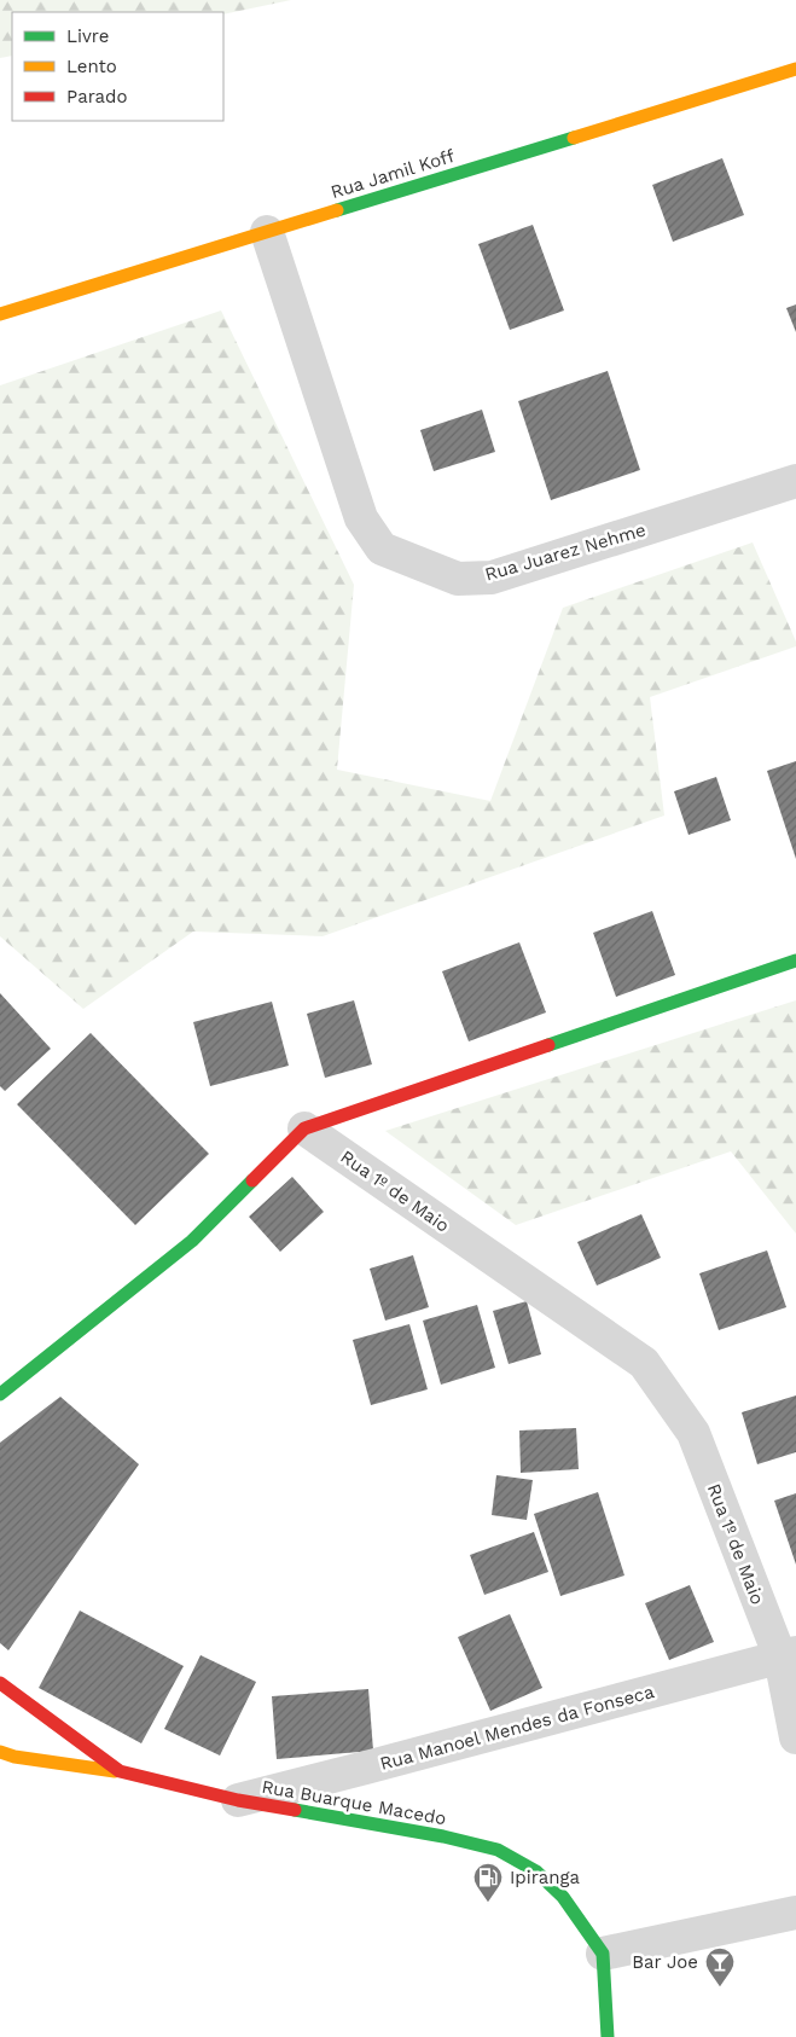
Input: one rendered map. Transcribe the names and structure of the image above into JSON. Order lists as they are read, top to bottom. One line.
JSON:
{"streets":{"street":["Rua Jamil Koff","Rua Juarez Nehme","Rua 1º de Maio","Rua Manoel Mendes da Fonseca","Rua Buarque Macedo"]},"crossings":[["Rua Jamil Koff","Rua Juarez Nehme"],["Rua 1º de Maio","Rua Manoel Mendes da Fonseca"],["Rua Manoel Mendes da Fonseca","Rua Buarque Macedo"]],"places":{"fuel station":["Ipiranga"],"bar":["Bar Joe"]},"legend":["Livre","Lento","Parado"]}
